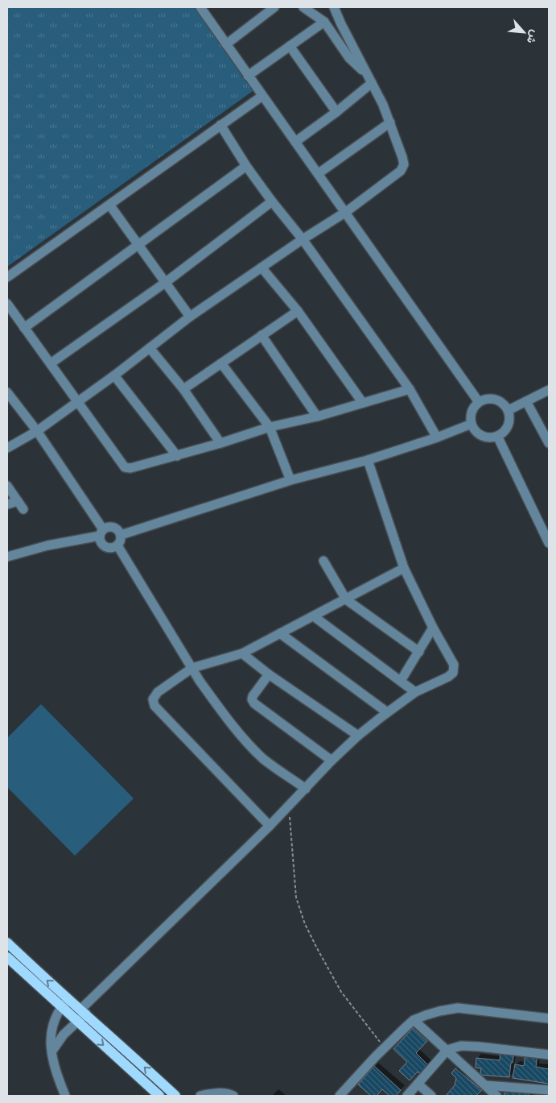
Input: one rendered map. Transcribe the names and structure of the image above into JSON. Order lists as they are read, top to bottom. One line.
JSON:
{"north":"bottom right"}
